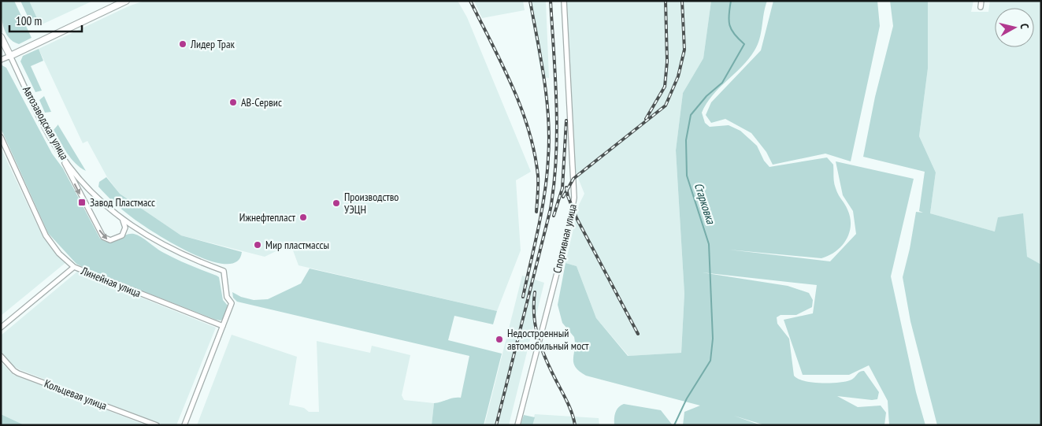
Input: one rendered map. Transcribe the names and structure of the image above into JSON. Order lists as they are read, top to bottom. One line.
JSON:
{"streets":{"main road":["Автозаводская улица"],"street":["Спортивная улица","Линейная улица","Кольцевая улица"]},"crossings":[["Автозаводская улица","Линейная улица"]],"water":["Старковка"],"places":{"other":["Лидер Трак","АВ-Сервис","Производство УЭЦН","Ижнефтепласт","Мир пластмассы","Недостроенный автомобильный мост"],"transit":["Завод Пластмасс"]},"scale_bar":"100 m","north":"right"}
